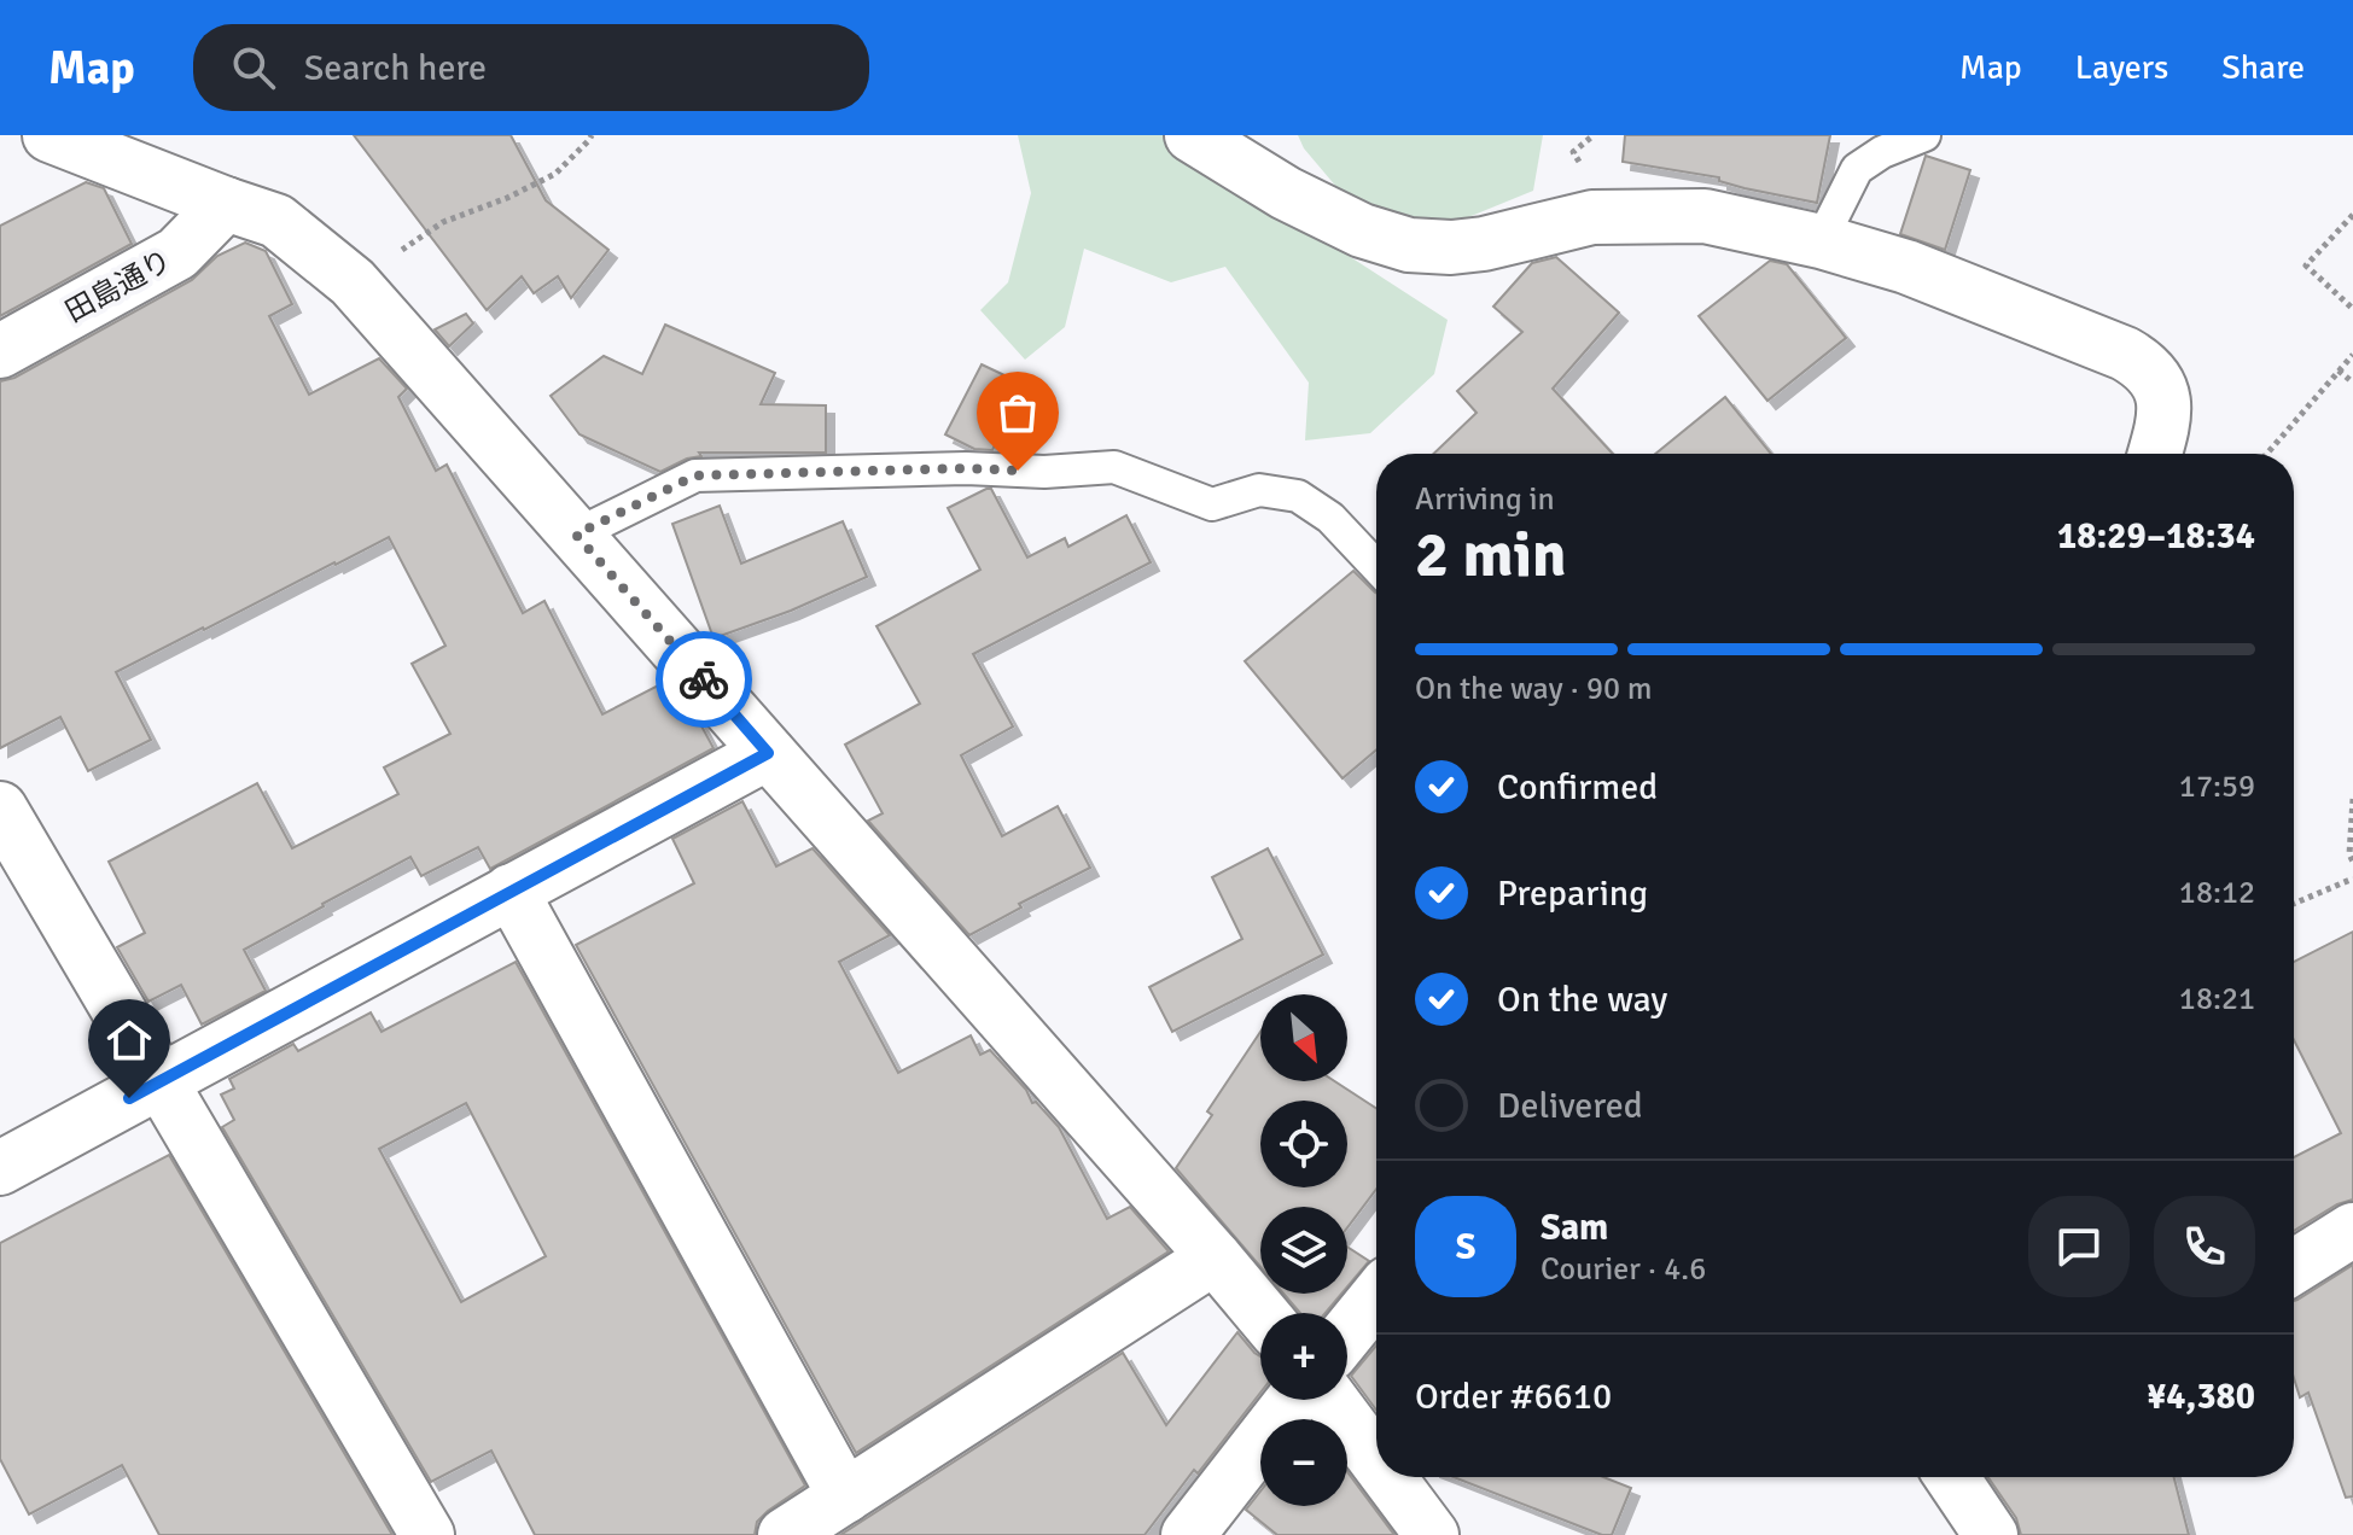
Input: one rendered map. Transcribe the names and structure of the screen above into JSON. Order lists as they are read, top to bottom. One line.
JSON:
{"streets":{"street":["田島通り"]},"north":"bottom right","page":{"header":"Map","search":"Search here","nav":["Map","Layers","Share"],"heading":["2 min","Arriving in","18:29–18:34"],"panel":["Sam","Courier · 4.6","Order #6610","¥4,380"],"bar":"On the way · 90 m","list":[["Confirmed","17:59"],["Preparing","18:12"],["On the way","18:21"],"Delivered"],"map_buttons":["+","−"],"round":"S"}}
